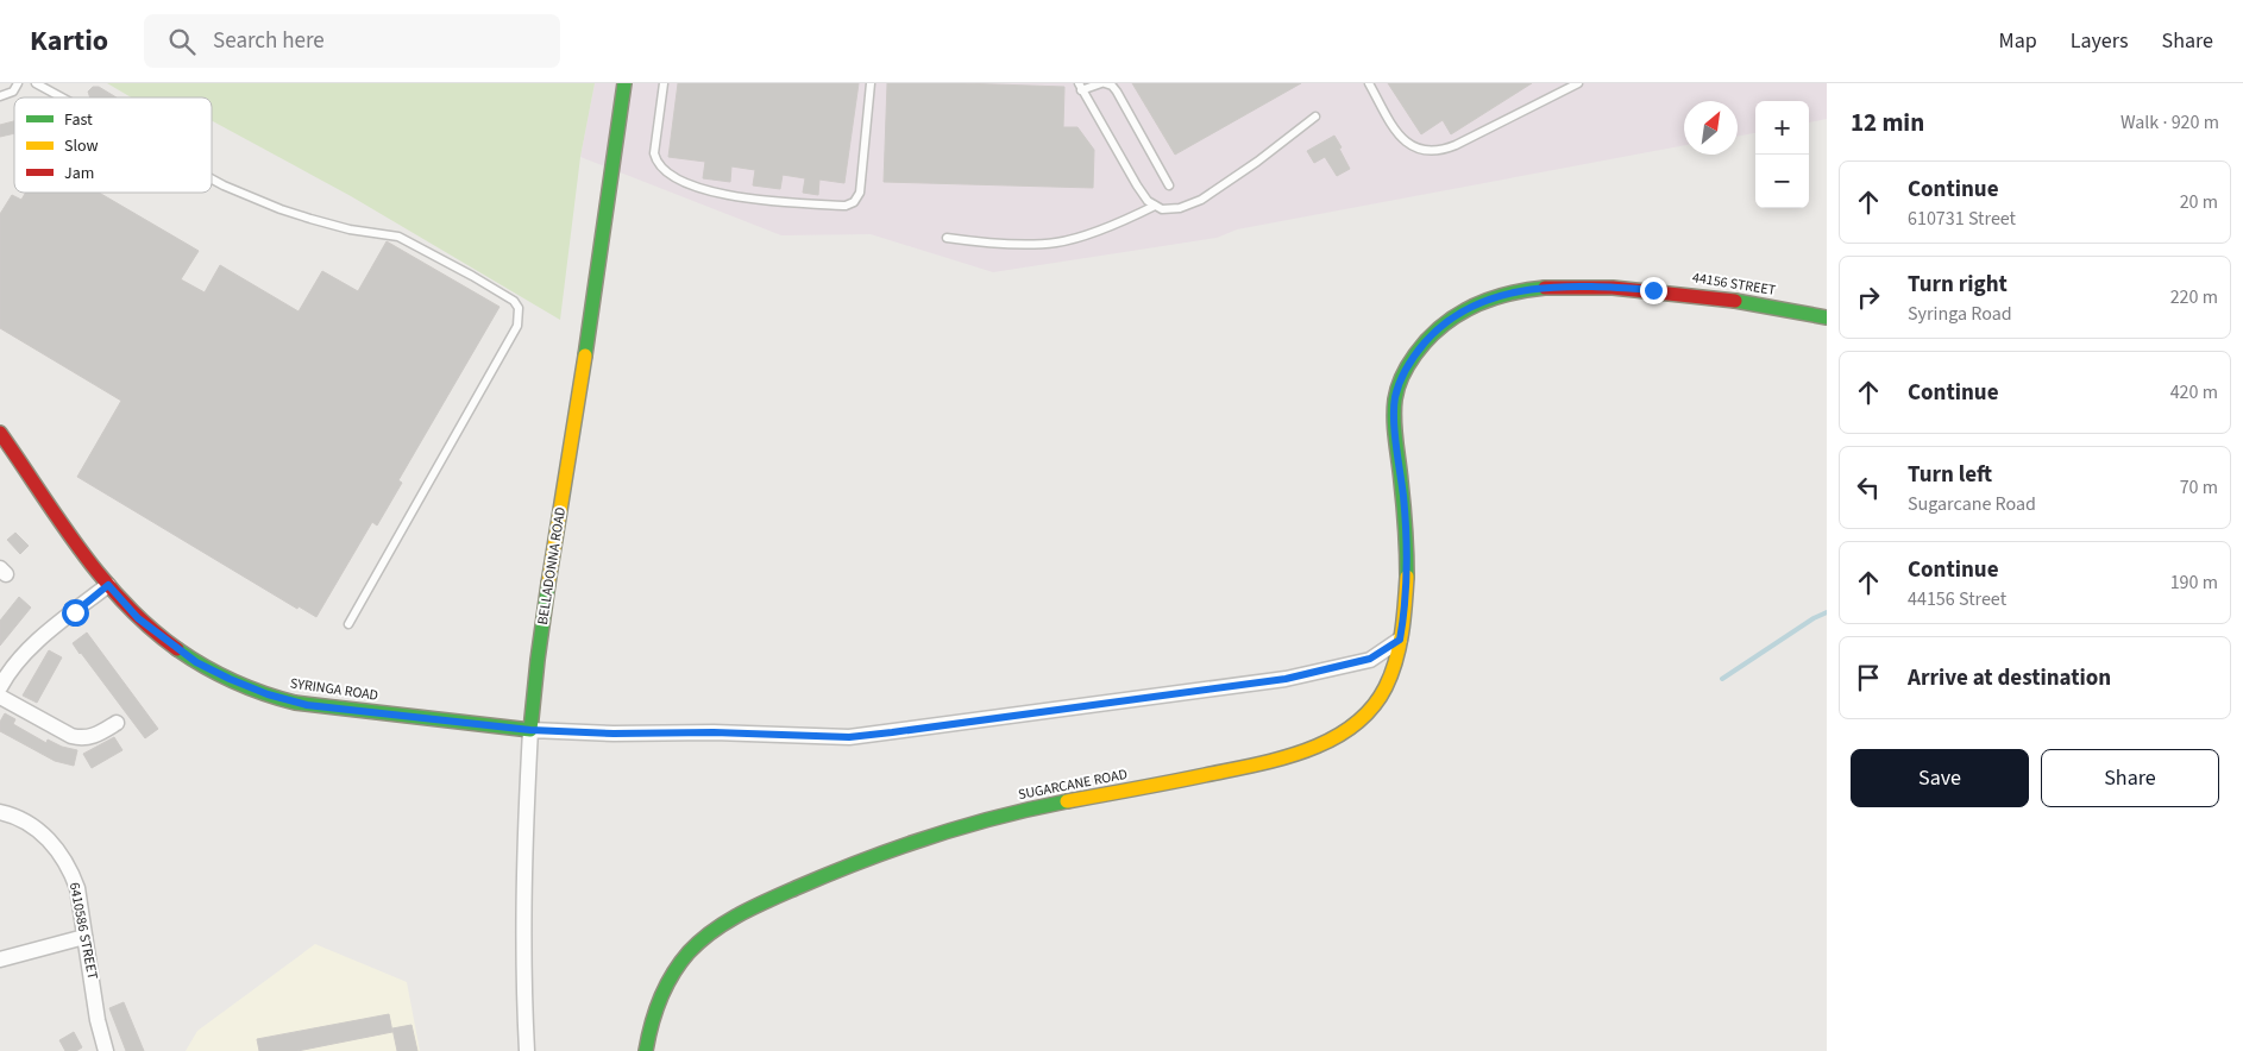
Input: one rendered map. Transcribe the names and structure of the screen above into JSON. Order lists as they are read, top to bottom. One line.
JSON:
{"streets":{"street":["44156 STREET","BELLADONNA ROAD","SYRINGA ROAD","SUGARCANE ROAD","6410586 STREET"]},"crossings":[["44156 STREET","SUGARCANE ROAD"],["BELLADONNA ROAD","SYRINGA ROAD"]],"legend":["Fast","Slow","Jam"],"north":"top right","page":{"header":"Kartio","search":"Search here","nav":["Map","Layers","Share"],"heading":["12 min","Walk · 920 m"],"map_buttons":["+","−"],"list":[["Continue","610731 Street","20 m"],["Turn right","Syringa Road","220 m"],["Continue","420 m"],["Turn left","Sugarcane Road","70 m"],["Continue","44156 Street","190 m"],"Arrive at destination"],"buttons":["Save","Share"]}}
